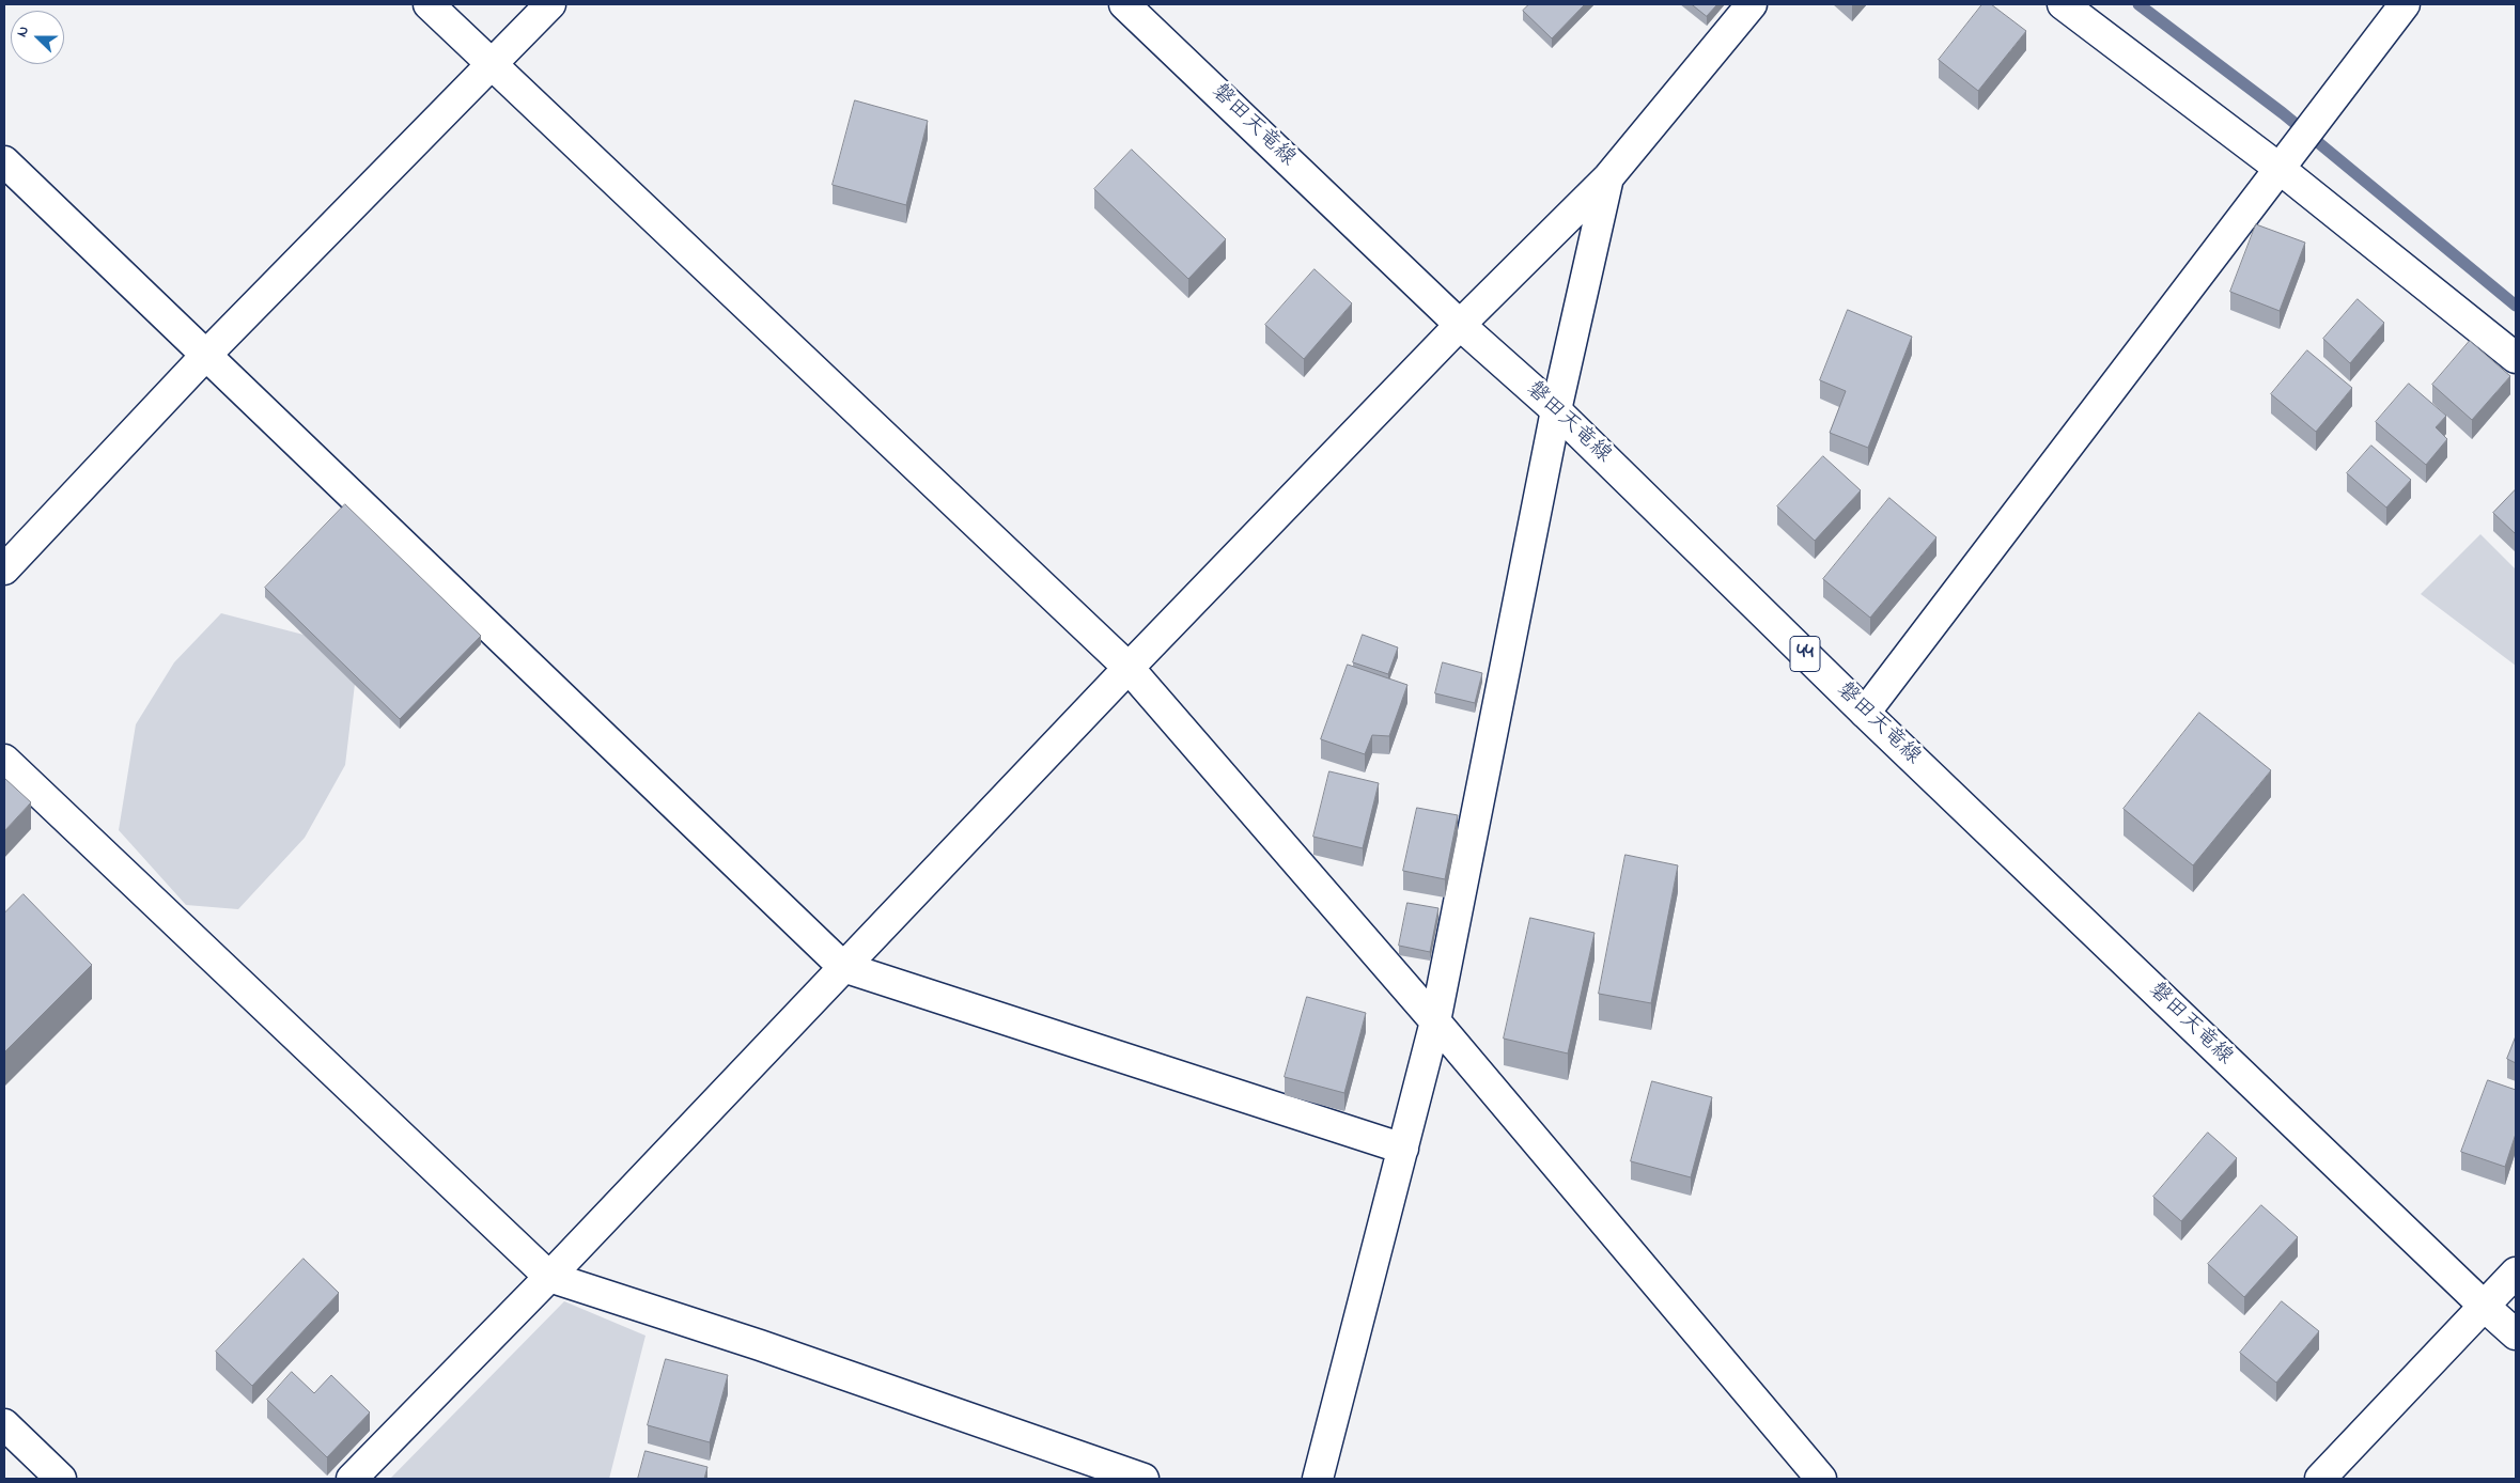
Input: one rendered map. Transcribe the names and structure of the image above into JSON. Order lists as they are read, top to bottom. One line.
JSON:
{"streets":{"street":["磐田天竜線","44"]},"north":"left"}
